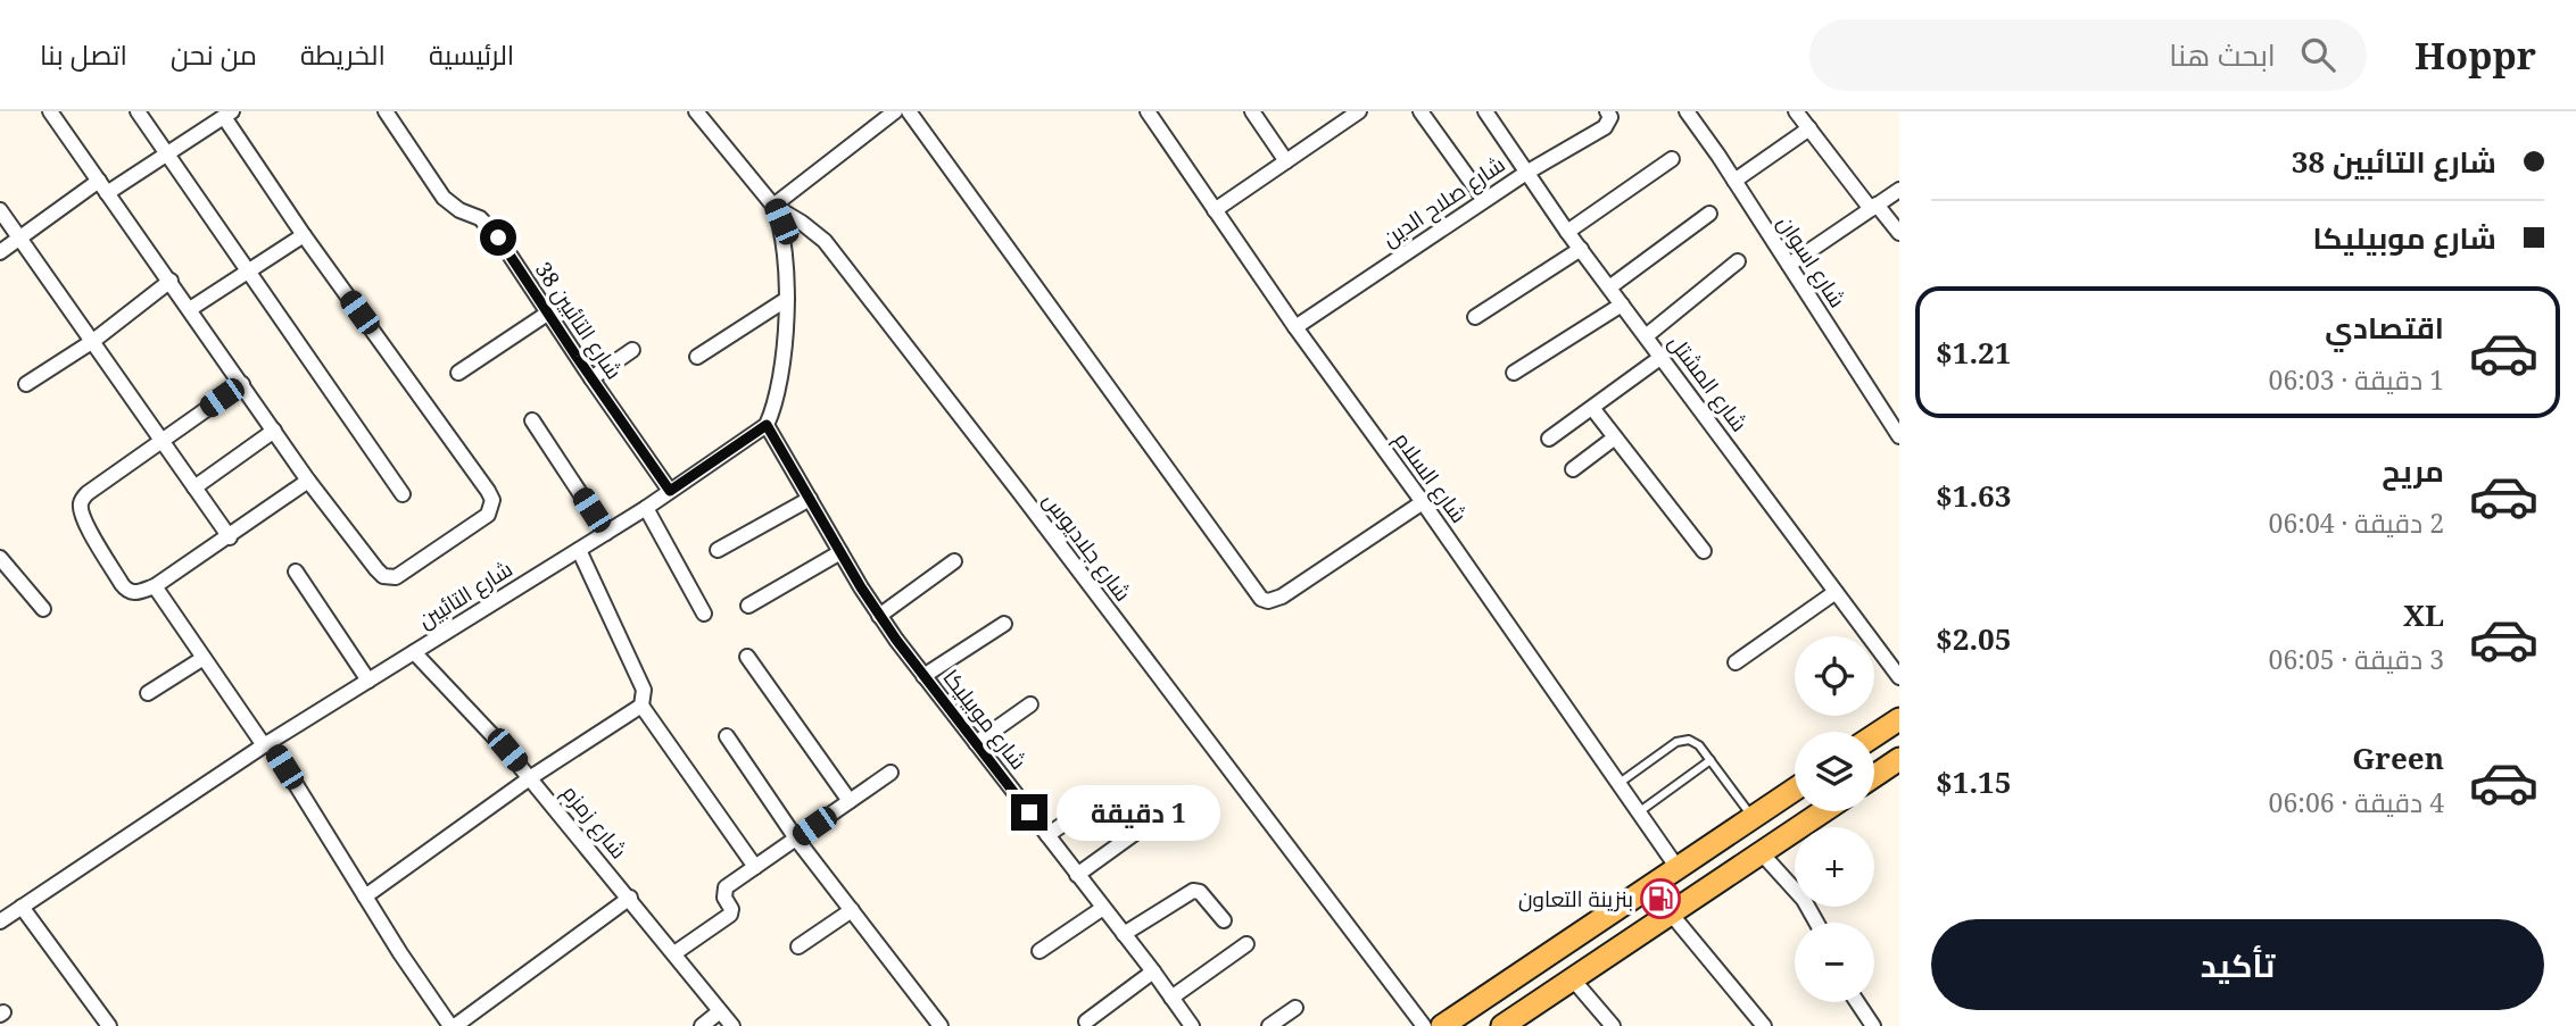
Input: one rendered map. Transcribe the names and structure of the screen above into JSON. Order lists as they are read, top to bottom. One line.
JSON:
{"streets":{"street":["شارع صلاح الدين","شارع اسوان","شارع التائبين 38","شارع المشتل","شارع السلام","شارع جلاديوس","شارع التائبين","شارع موبيليكا","شارع زمزم"]},"crossings":[["شارع صلاح الدين","شارع المشتل"],["شارع صلاح الدين","شارع السلام"],["شارع التائبين 38","شارع التائبين"],["شارع التائبين","شارع موبيليكا"],["شارع التائبين","شارع زمزم"]],"places":{"fuel station":["بنزينة التعاون"]},"page":{"header":"Hoppr","search":"ابحث هنا","nav":["الرئيسية","الخريطة","من نحن","اتصل بنا"],"banner":["شارع التائبين 38","شارع موبيليكا"],"list":[{"name":"اقتصادي","note":"1 دقيقة · 06:03","value":"$1.21"},{"name":"مريح","note":"2 دقيقة · 06:04","value":"$1.63"},{"name":"XL","note":"3 دقيقة · 06:05","value":"$2.05"},{"name":"Green","note":"4 دقيقة · 06:06","value":"$1.15"}],"map_buttons":["+","−"],"bubble":"1 دقيقة","buttons":"تأكيد"}}
